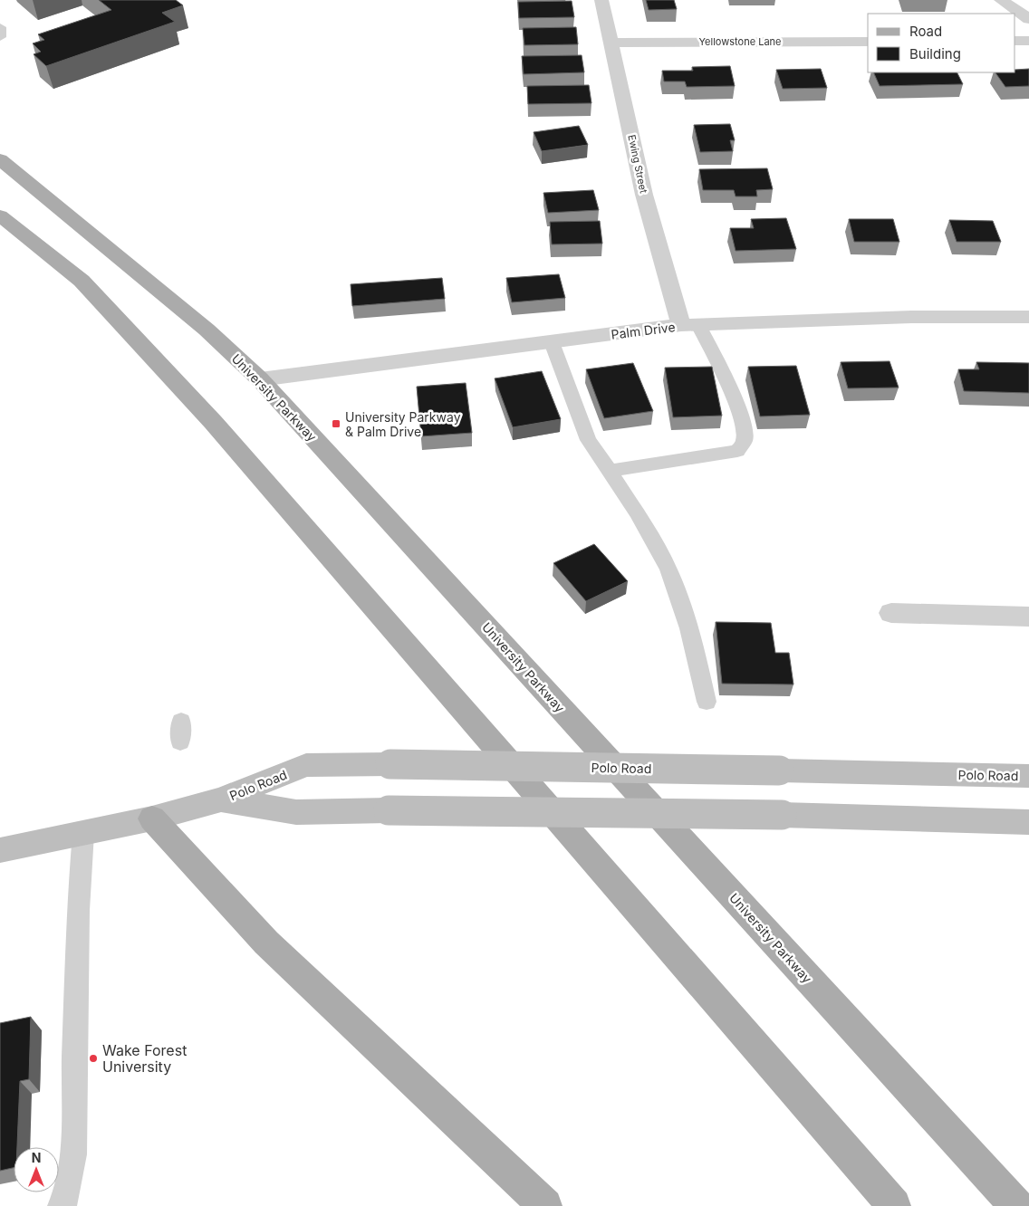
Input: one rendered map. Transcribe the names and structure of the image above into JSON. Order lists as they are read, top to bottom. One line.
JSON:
{"streets":{"main road":["University Parkway","Polo Road"],"street":["Yellowstone Lane","Ewing Street","Palm Drive"]},"crossings":[["Yellowstone Lane","Ewing Street"],["Ewing Street","Palm Drive"],["Palm Drive","University Parkway"]],"places":{"transit":["University Parkway & Palm Drive"],"other":["Wake Forest University"]},"legend":["Road","Building"],"north":"top"}
